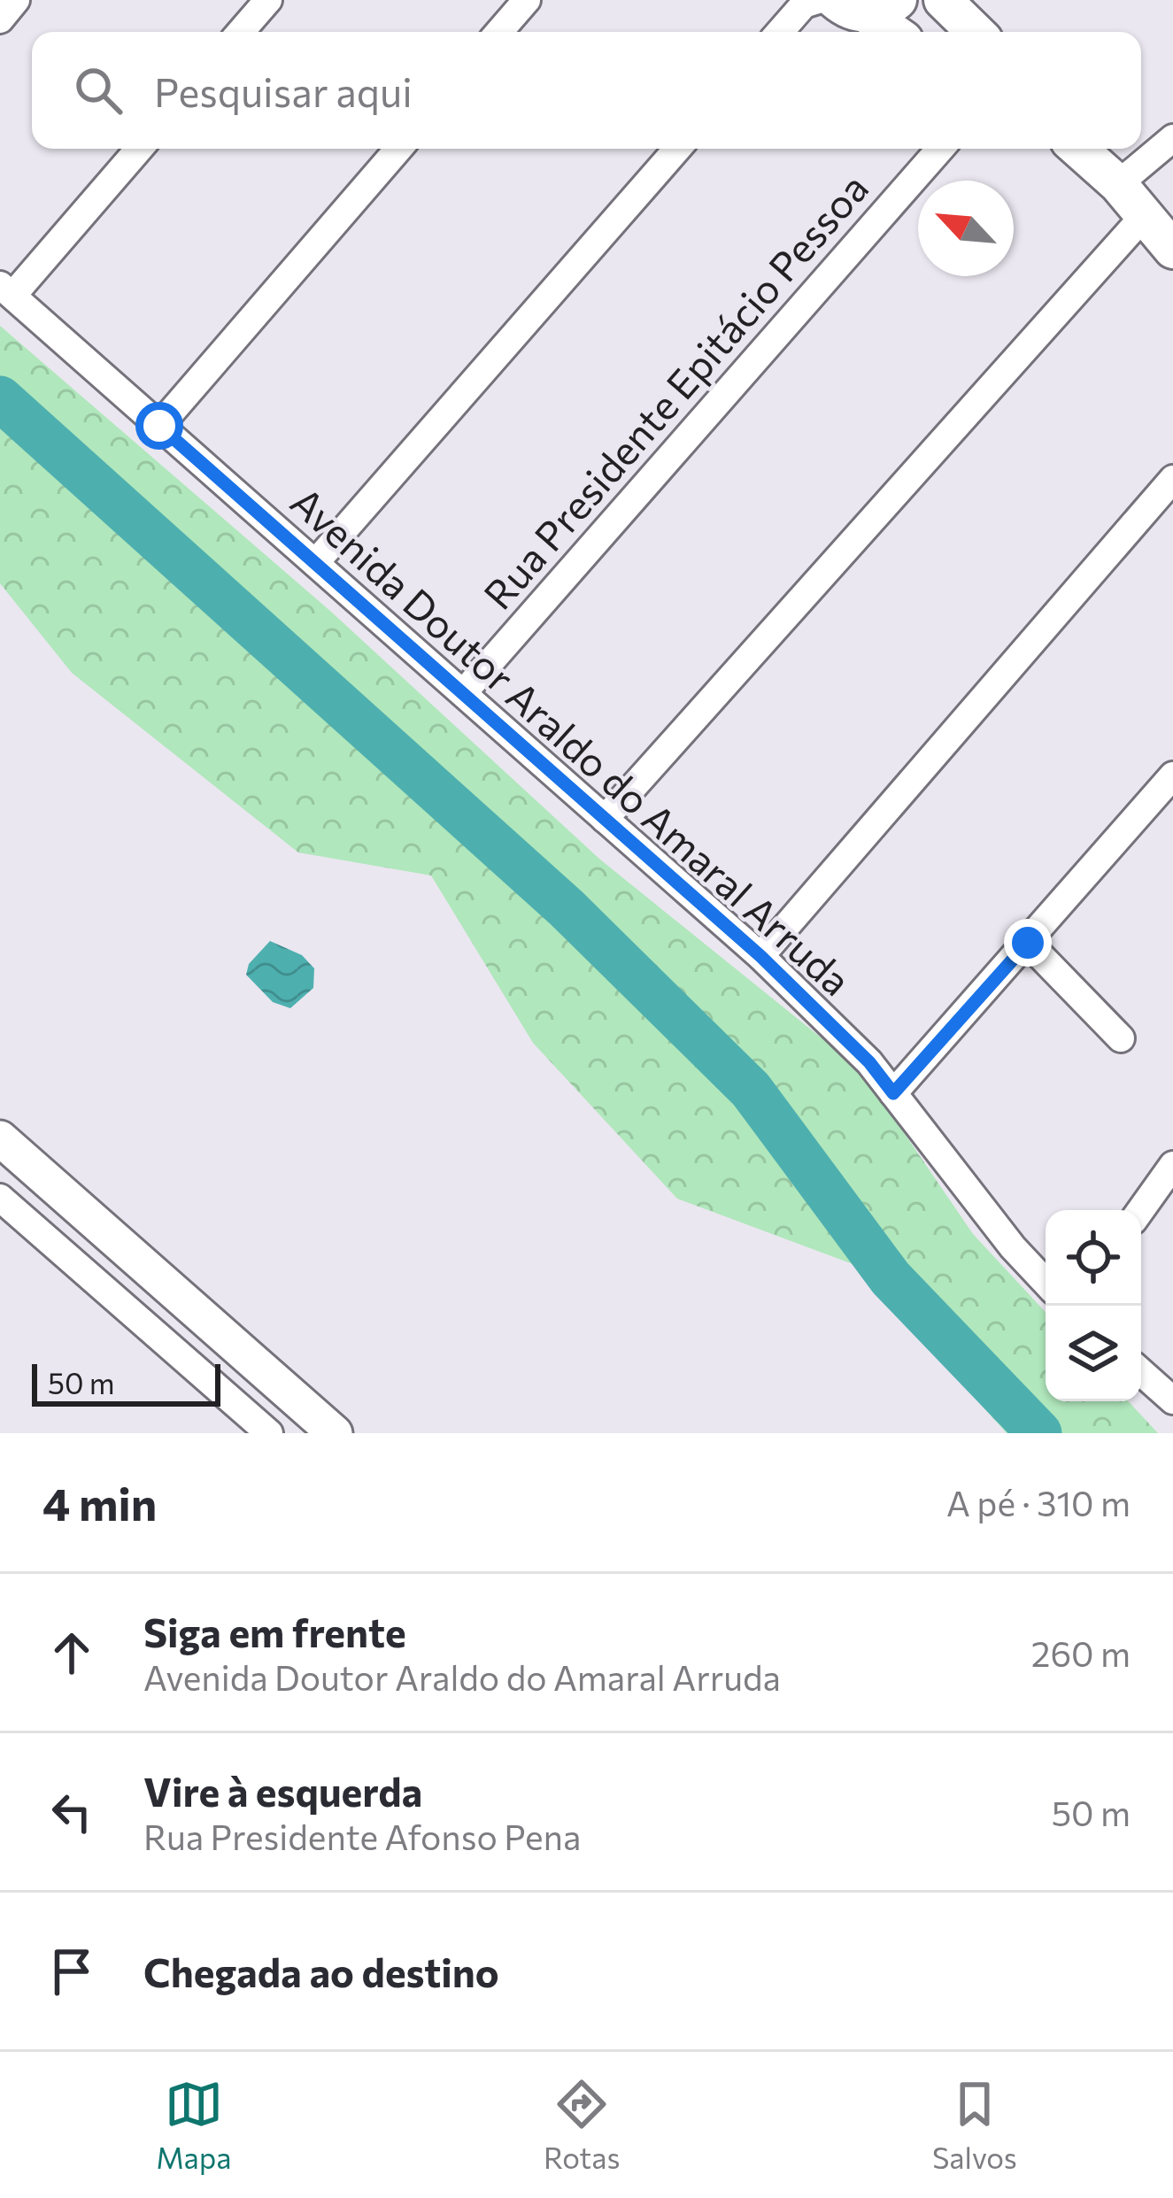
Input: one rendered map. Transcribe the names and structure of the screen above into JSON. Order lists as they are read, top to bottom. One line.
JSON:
{"streets":{"street":["Rua Presidente Epitácio Pessoa","Avenida Doutor Araldo do Amaral Arruda"]},"crossings":[["Rua Presidente Epitácio Pessoa","Avenida Doutor Araldo do Amaral Arruda"]],"scale_bar":"50 m","north":"top left","page":{"search":"Pesquisar aqui","scale":"50 m","heading":["4 min","A pé · 310 m"],"list":[["Siga em frente","Avenida Doutor Araldo do Amaral Arruda","260 m"],["Vire à esquerda","Rua Presidente Afonso Pena","50 m"],"Chegada ao destino"],"nav":["Mapa","Rotas","Salvos"]}}
